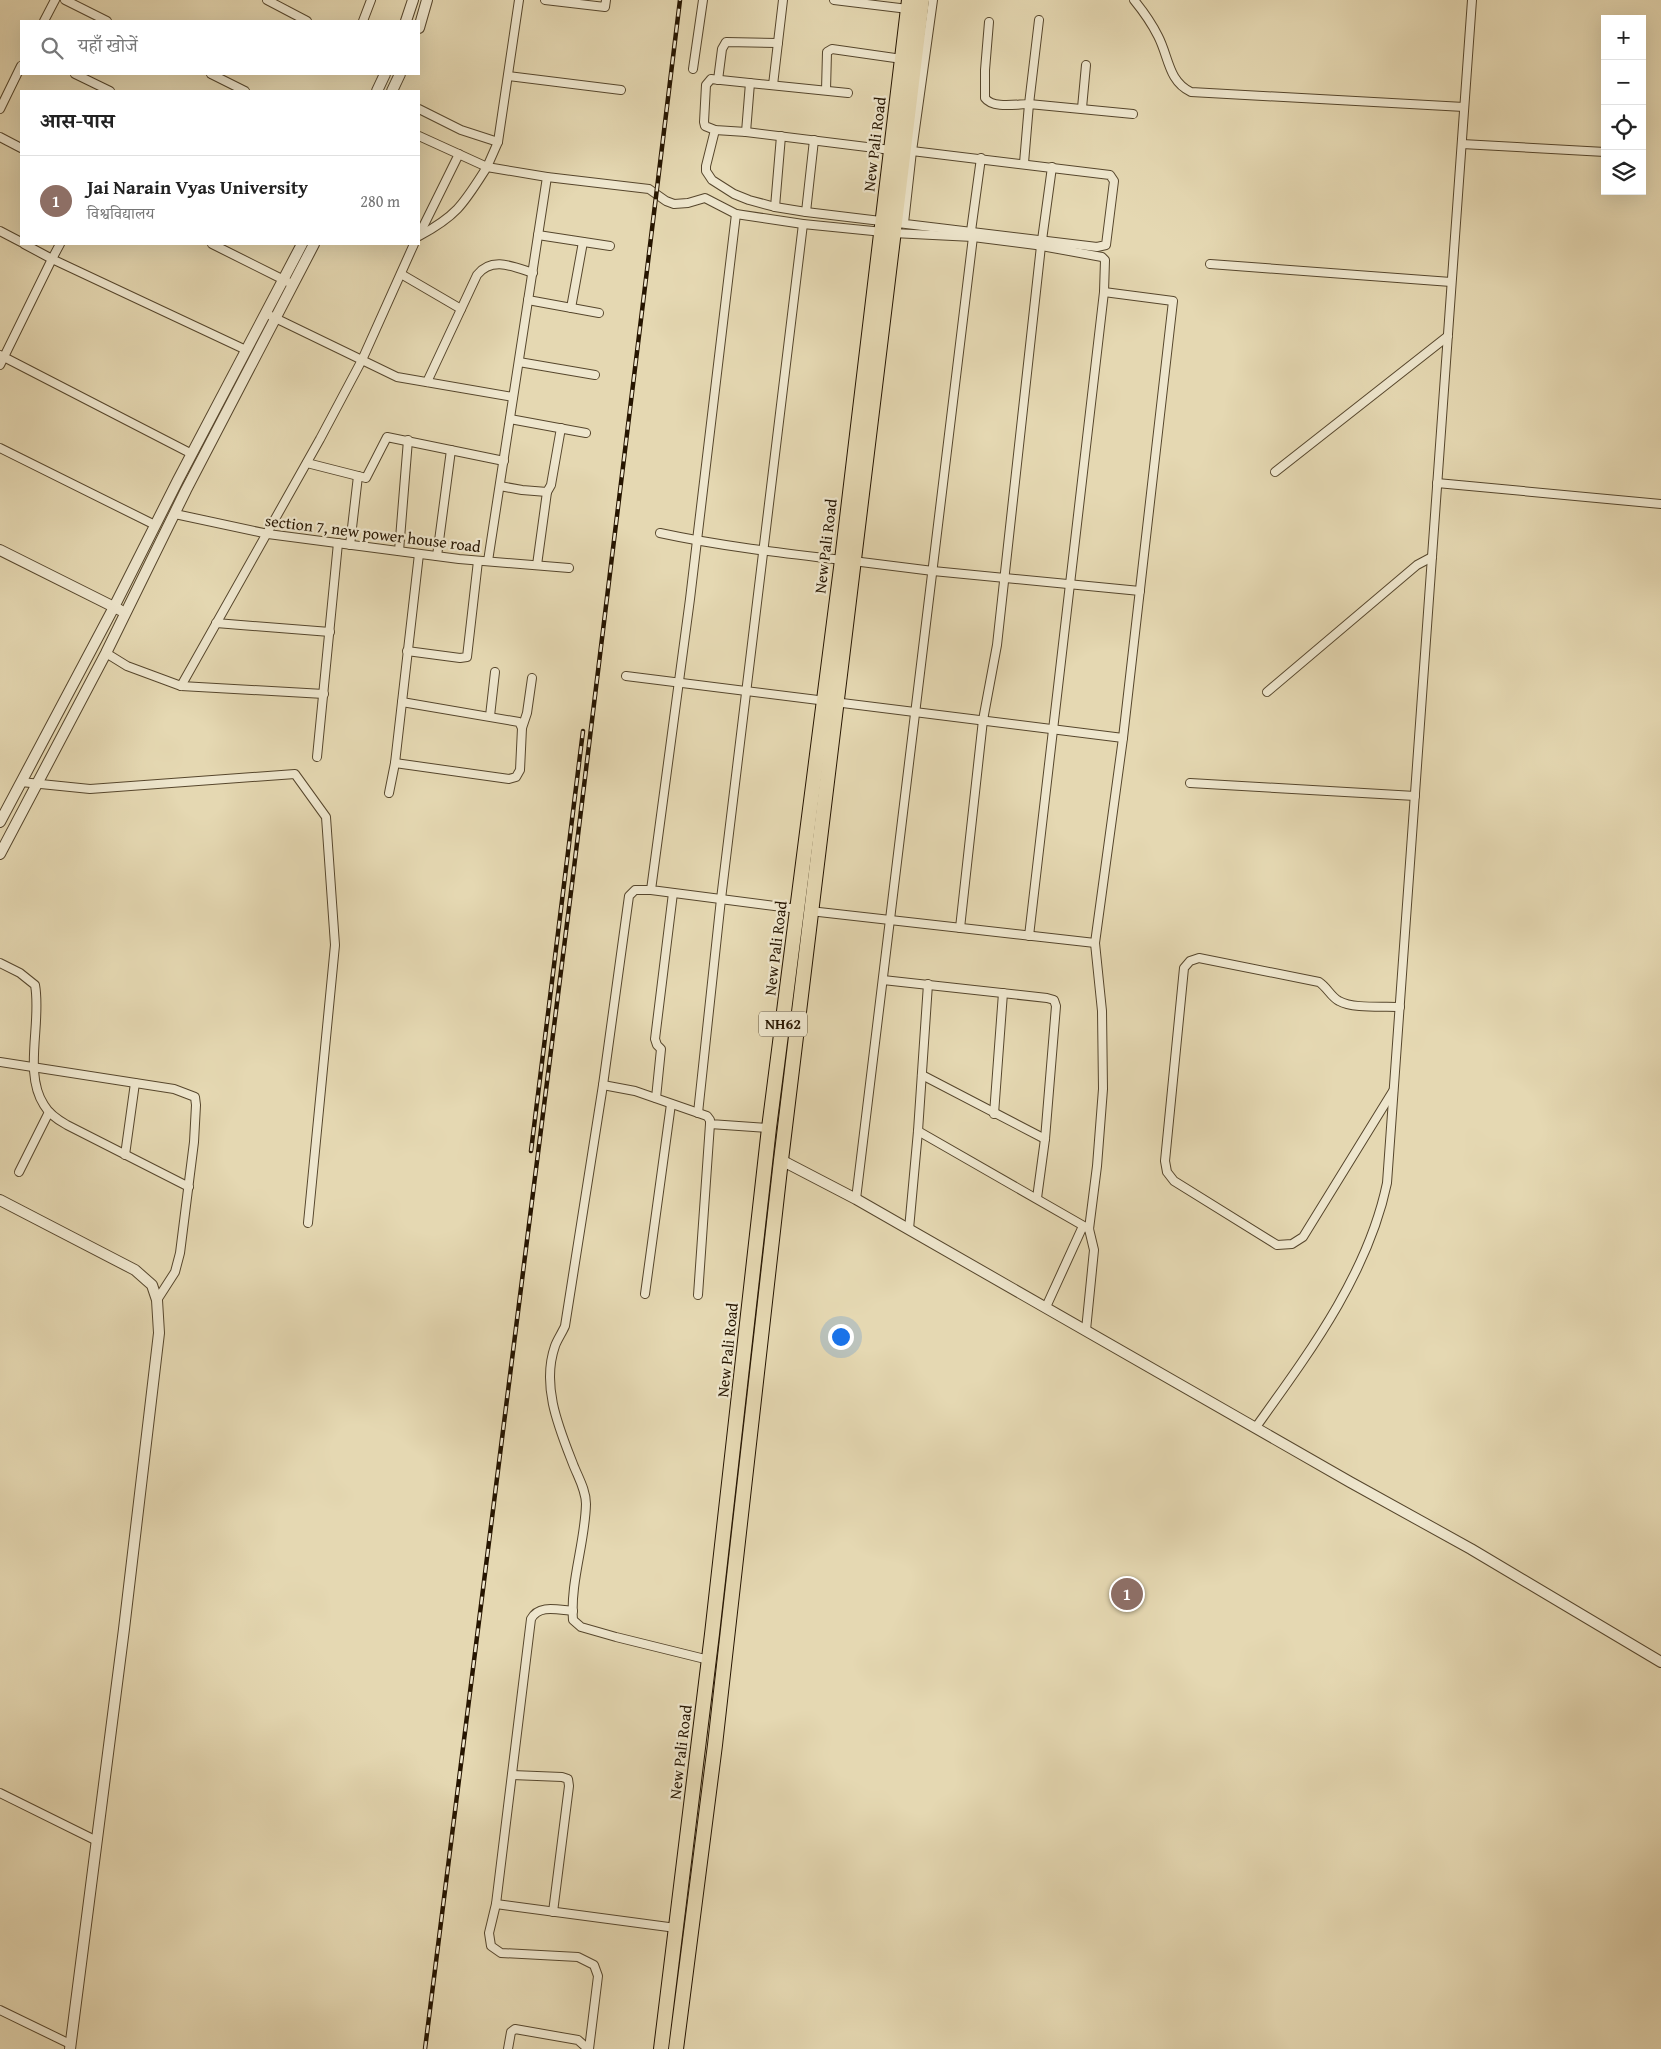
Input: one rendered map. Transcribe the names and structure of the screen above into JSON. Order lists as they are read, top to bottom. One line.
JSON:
{"streets":{"highway":["New Pali Road","NH62"],"street":["section 7, new power house road"]},"page":{"map_buttons":["+","−"],"search":"यहाँ खोजें","heading":"आस-पास","list":[{"mark":"1","name":"Jai Narain Vyas University","note":"विश्वविद्यालय","value":"280 m"}],"pins":"1"}}
